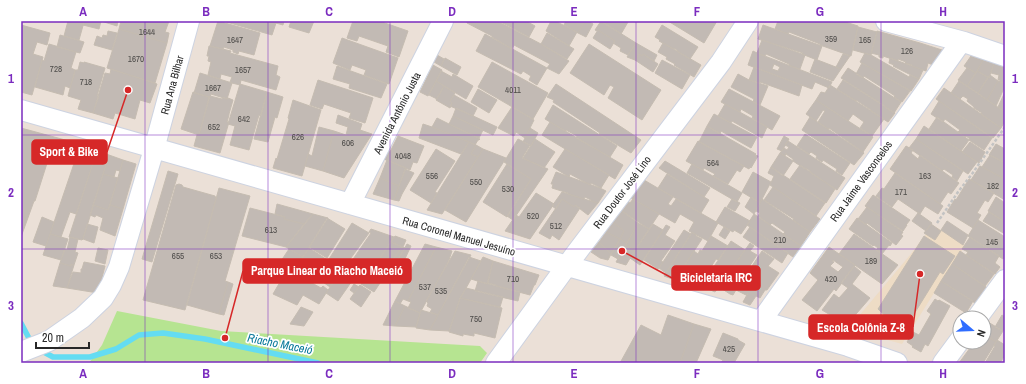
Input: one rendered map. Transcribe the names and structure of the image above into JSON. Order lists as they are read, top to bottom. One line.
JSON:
{"streets":{"street":["Rua Ana Bilhar","Avenida Antônio Justa","Rua Jaime Vasconcelos","Rua Doutor José Lino","Rua Coronel Manuel Jesuíno"]},"crossings":[["Rua Ana Bilhar","Rua Coronel Manuel Jesuíno"],["Avenida Antônio Justa","Rua Coronel Manuel Jesuíno"],["Rua Jaime Vasconcelos","Rua Coronel Manuel Jesuíno"],["Rua Doutor José Lino","Rua Coronel Manuel Jesuíno"]],"water":["Riacho Maceió"],"places":["Sport & Bike","Bicicletaria IRC","Escola Colônia Z-8","Parque Linear do Riacho Maceió"],"house_numbers":["1644","359","1647","165","126","1670","728","1657","718","1667","4011","642","652","626","606","4048","564","556","163","550","182","530","171","520","512","613","210","145","655","653","189","710","420","537","535","750","425"],"scale_bar":"20 m","north":"right","grid":{"columns":["A","B","C","D","E","F","G","H"],"rows":["1","2","3"]}}
